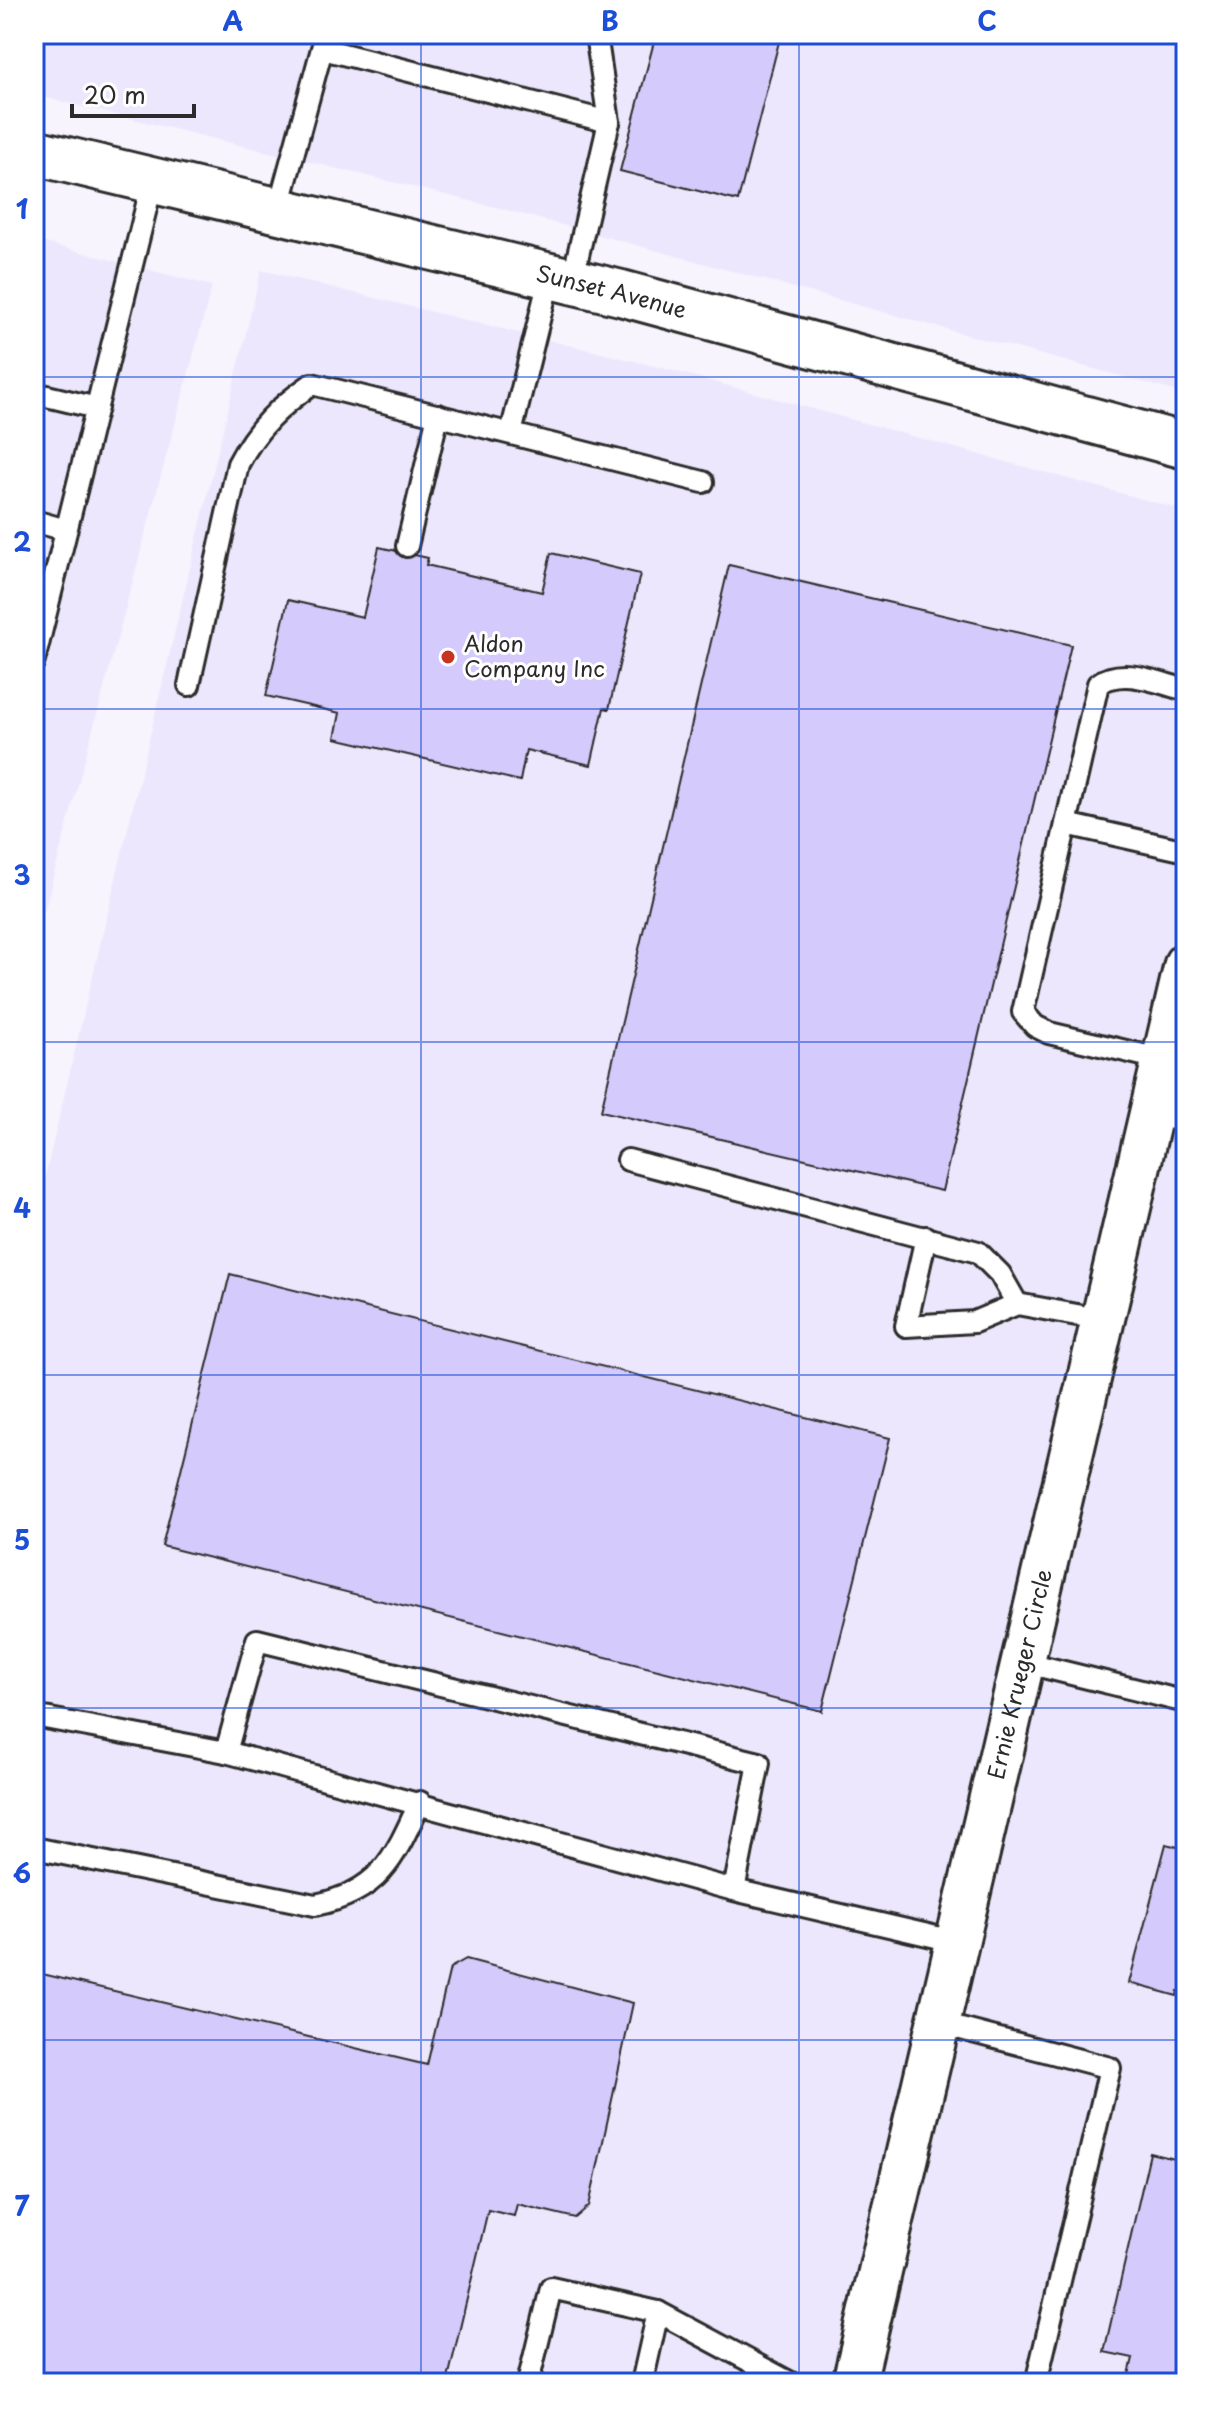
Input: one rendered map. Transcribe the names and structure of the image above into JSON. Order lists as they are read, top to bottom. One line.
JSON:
{"streets":{"street":["Sunset Avenue","Ernie Krueger Circle"]},"places":["Aldon Company Inc"],"scale_bar":"20 m","grid":{"columns":["A","B","C"],"rows":["1","2","3","4","5","6","7"]}}
